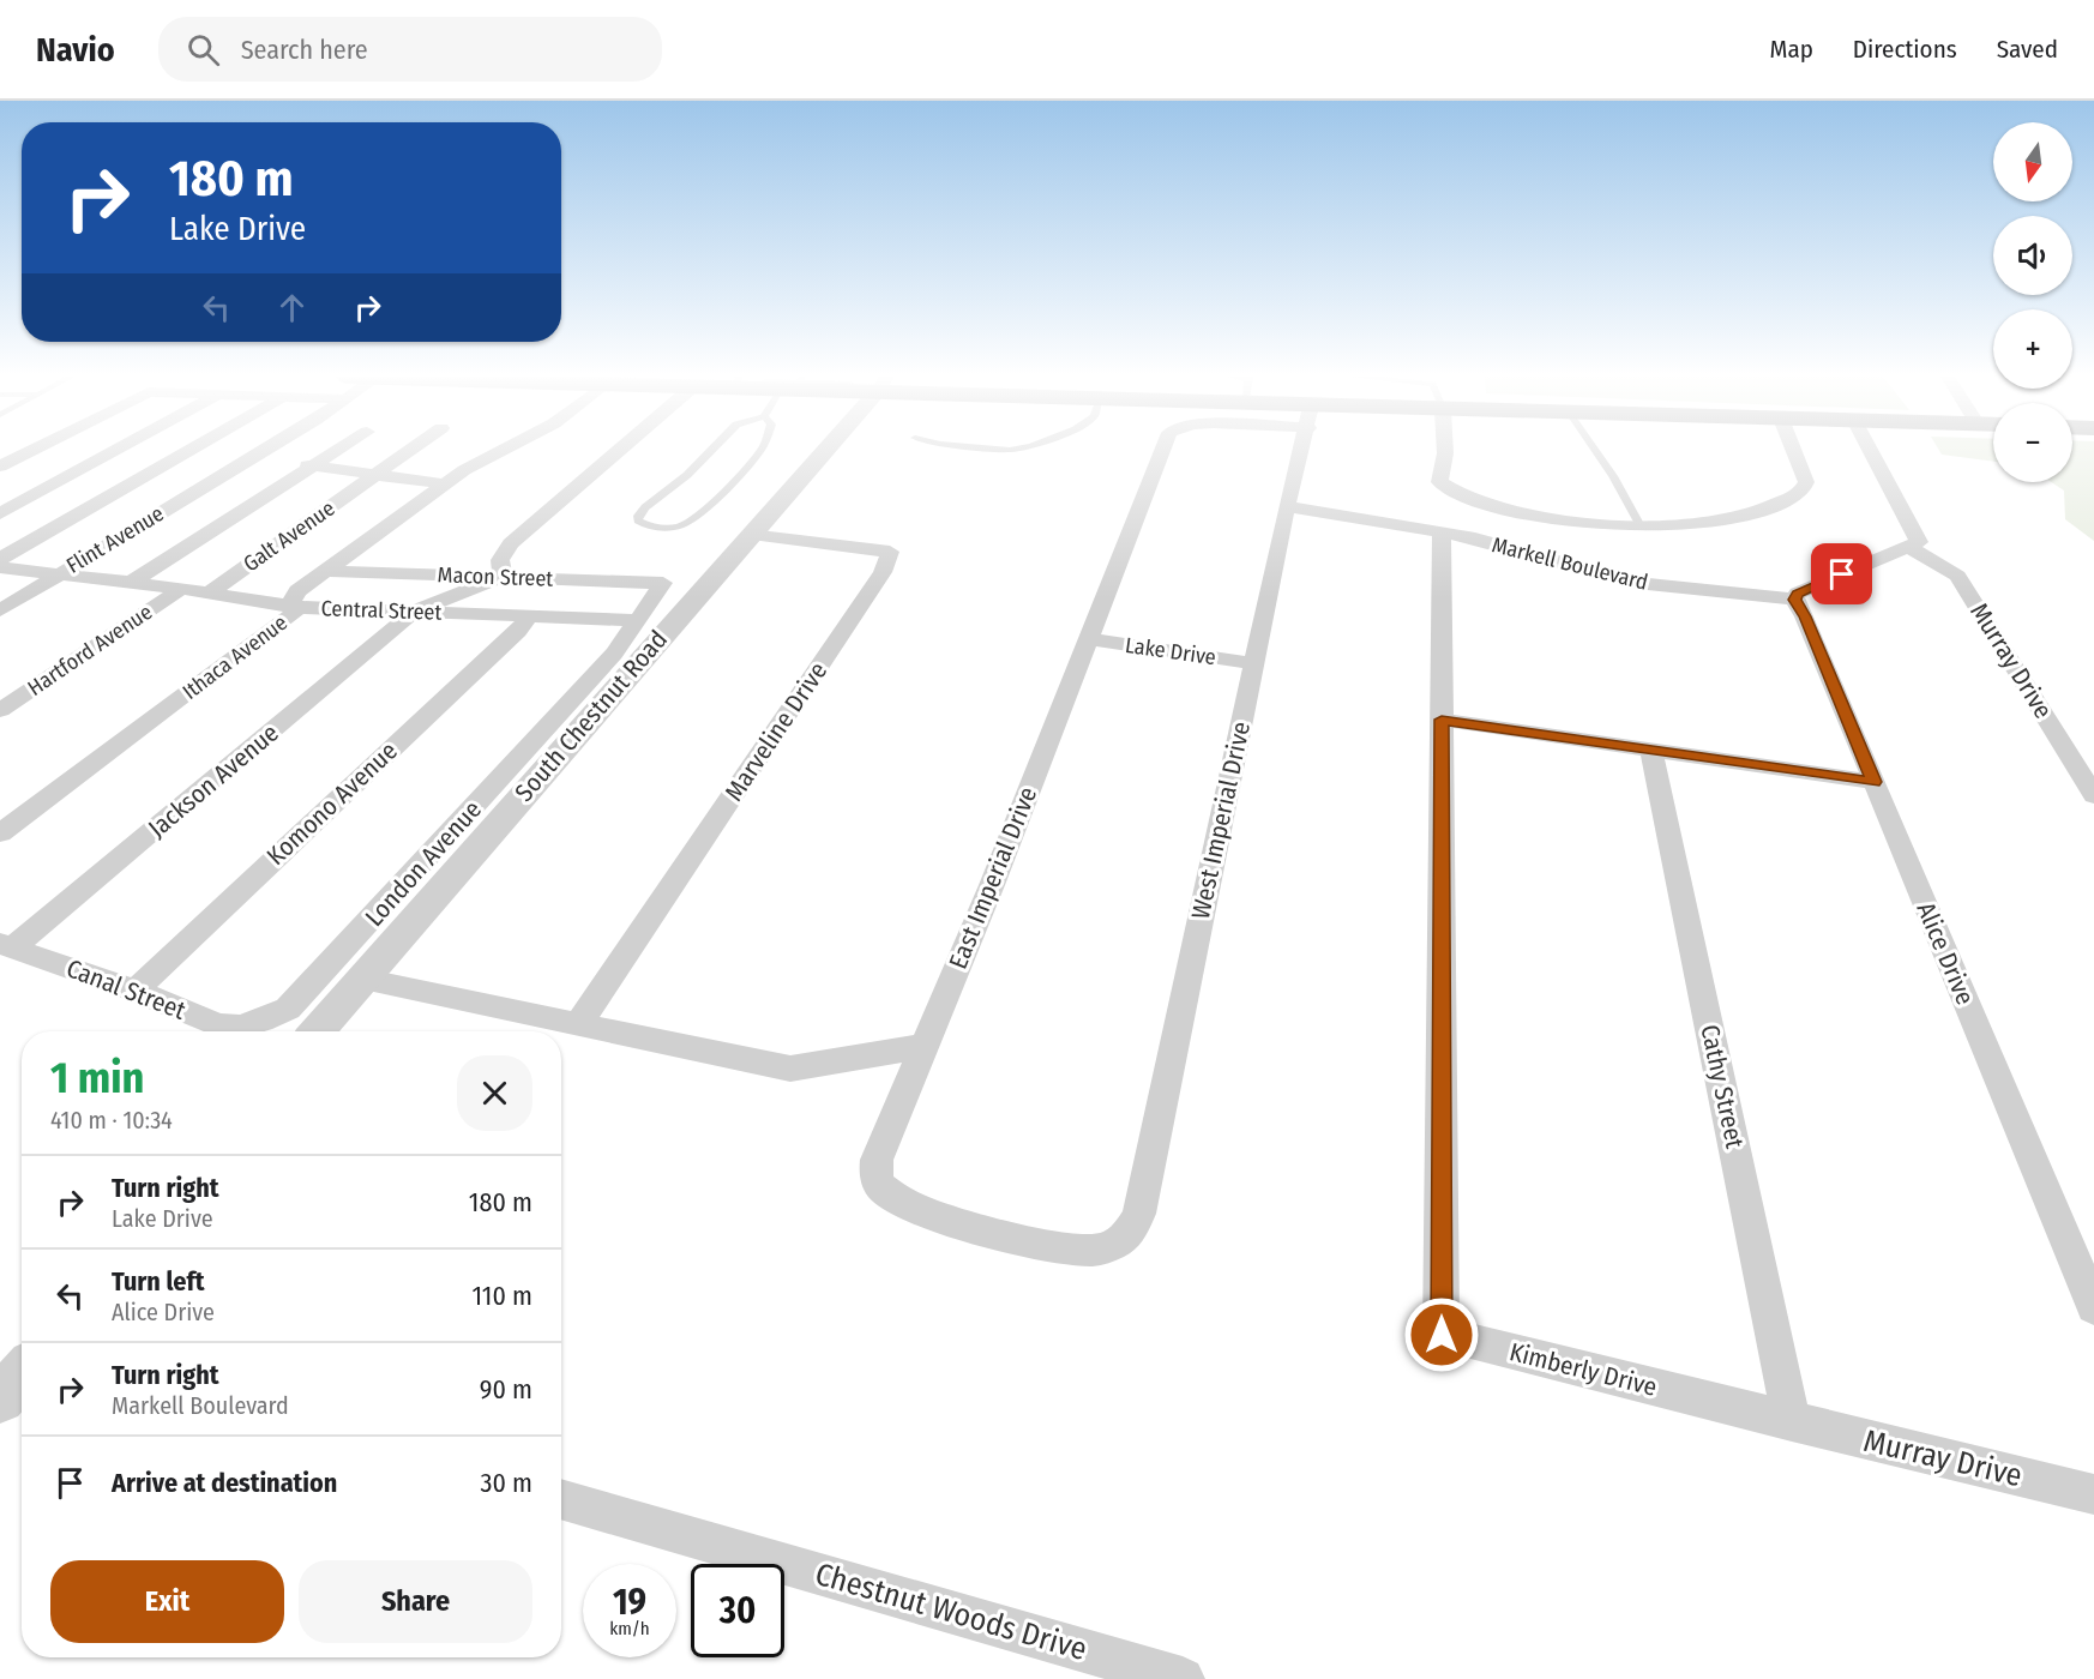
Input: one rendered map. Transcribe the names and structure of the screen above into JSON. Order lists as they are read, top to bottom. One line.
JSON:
{"streets":{"street":["Galt Avenue","Flint Avenue","Markell Boulevard","Macon Street","Central Street","Hartford Avenue","Lake Drive","Ithaca Avenue","Murray Drive","South Chestnut Road","Marveline Drive","Jackson Avenue","Komono Avenue","West Imperial Drive","London Avenue","East Imperial Drive","Alice Drive","Canal Street","Cathy Street","Kimberly Drive","Chestnut Woods Drive"]},"crossings":[["Galt Avenue","Central Street"],["Flint Avenue","Central Street"],["Markell Boulevard","West Imperial Drive"],["Markell Boulevard","Alice Drive"],["Markell Boulevard","Kimberly Drive"],["Macon Street","Ithaca Avenue"],["Macon Street","London Avenue"],["Central Street","Hartford Avenue"],["Central Street","Ithaca Avenue"],["Central Street","Jackson Avenue"],["Central Street","Komono Avenue"],["Central Street","London Avenue"],["Lake Drive","West Imperial Drive"],["Lake Drive","East Imperial Drive"],["Murray Drive","Cathy Street"],["Murray Drive","Kimberly Drive"],["South Chestnut Road","Marveline Drive"],["Jackson Avenue","Canal Street"],["Komono Avenue","Canal Street"],["West Imperial Drive","East Imperial Drive"],["London Avenue","Canal Street"],["Cathy Street","Kimberly Drive"]],"north":"bottom","page":{"header":"Navio","search":"Search here","nav":["Map","Directions","Saved"],"map_buttons":["+","−"],"turn":["180 m","Lake Drive"],"heading":["1 min","410 m · 10:34"],"list":[{"name":"Turn right","note":"Lake Drive","value":"180 m"},{"name":"Turn left","note":"Alice Drive","value":"110 m"},{"name":"Turn right","note":"Markell Boulevard","value":"90 m"},{"name":"Arrive at destination","value":"30 m"}],"buttons":["Exit","Share"],"speed":"19 km/h","limit":"30"}}
